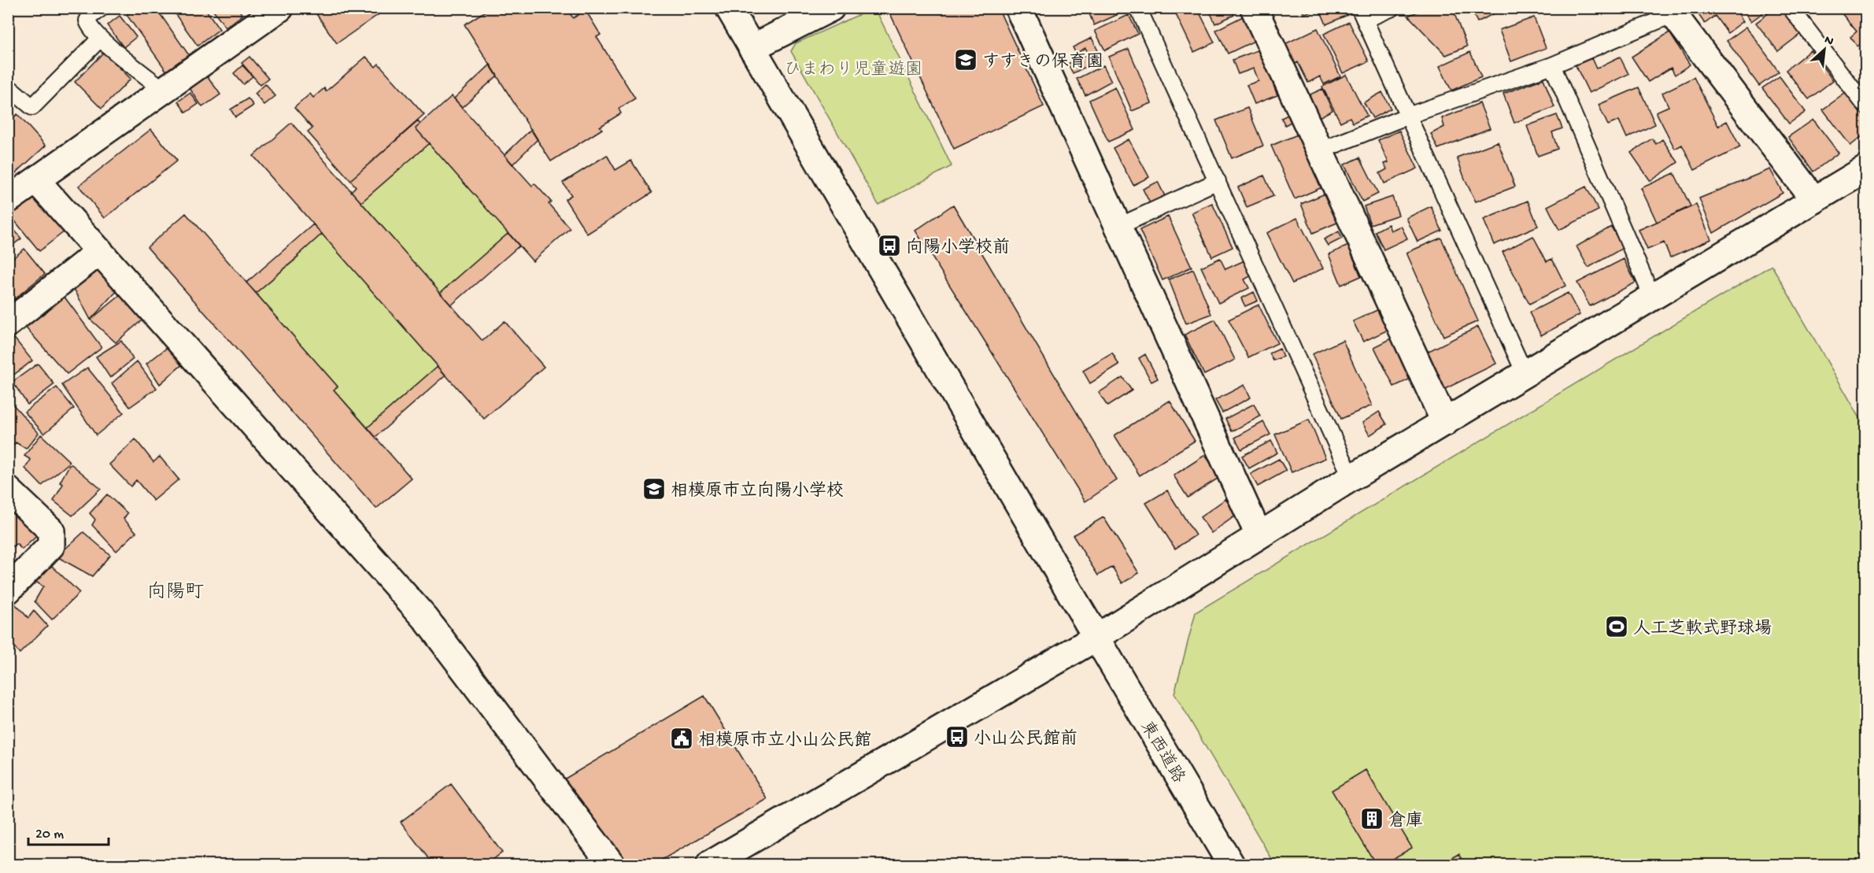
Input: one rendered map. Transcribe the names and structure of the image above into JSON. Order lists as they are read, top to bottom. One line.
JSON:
{"streets":{"street":["東西道路"]},"districts":["向陽町"],"parks":["ひまわり児童遊園"],"places":{"school or university":["すすきの保育園","相模原市立向陽小学校"],"bus stop":["向陽小学校前","小山公民館前"],"sports":["人工芝軟式野球場"],"public building":["相模原市立小山公民館"],"building":["倉庫"]},"scale_bar":"20 m","north":"top right"}
